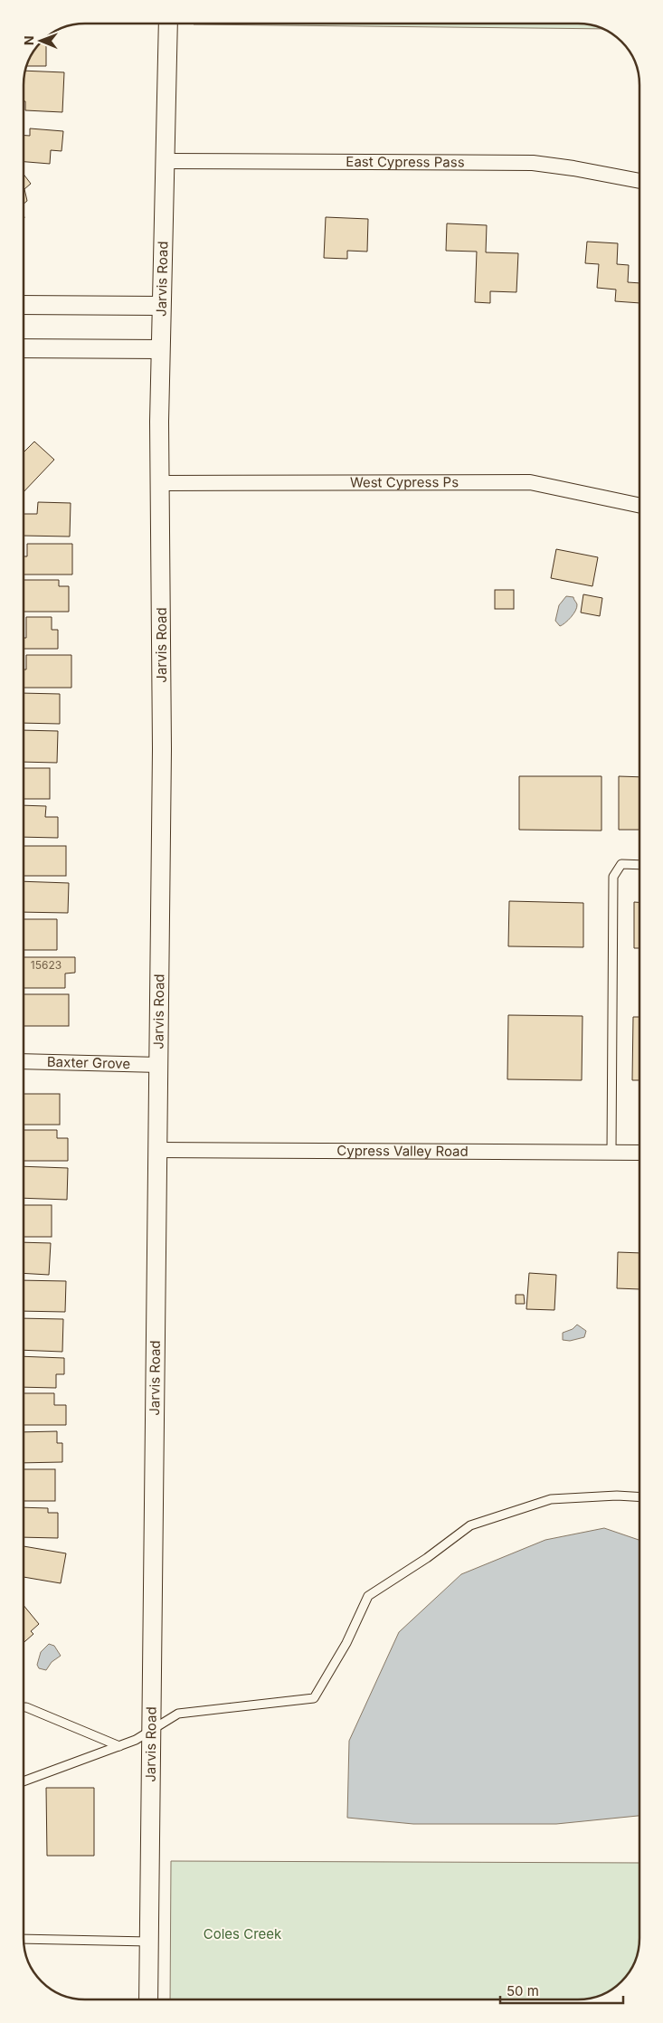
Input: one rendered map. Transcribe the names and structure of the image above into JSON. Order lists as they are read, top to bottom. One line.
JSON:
{"streets":{"street":["East Cypress Pass","Jarvis Road","West Cypress Ps","Baxter Grove","Cypress Valley Road"]},"crossings":[["East Cypress Pass","Jarvis Road"],["Jarvis Road","West Cypress Ps"],["Jarvis Road","Baxter Grove"],["Jarvis Road","Cypress Valley Road"]],"parks":["Coles Creek"],"house_numbers":["15623"],"scale_bar":"50 m","north":"left"}
